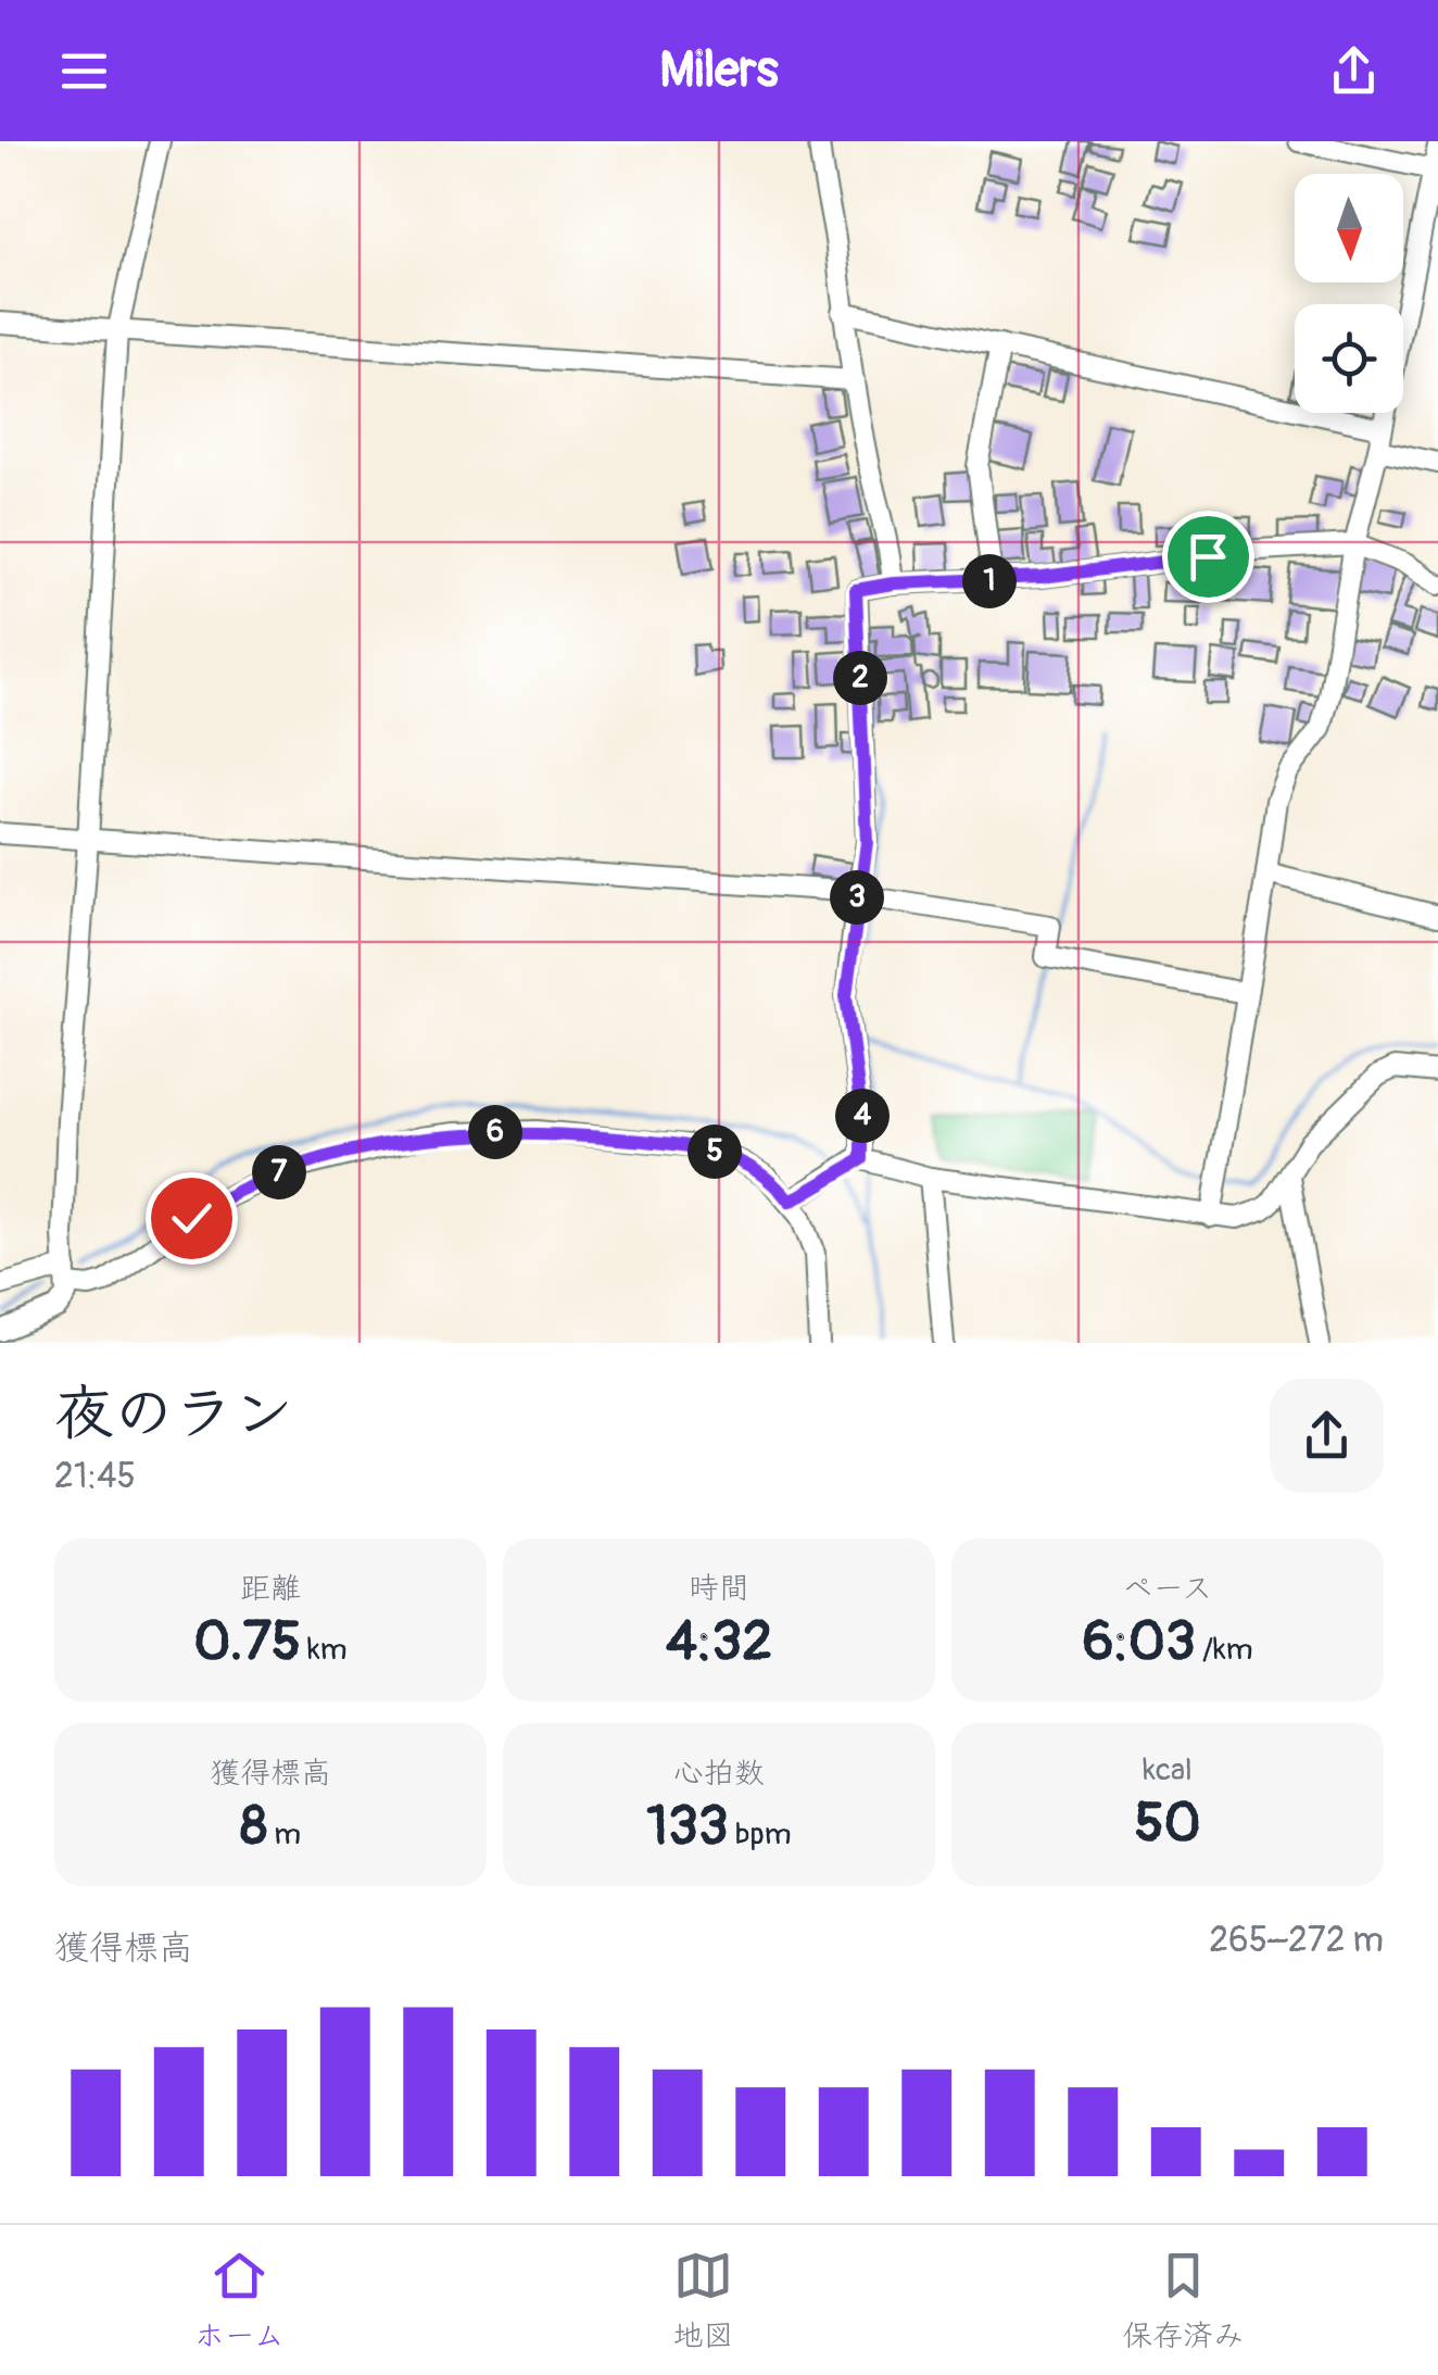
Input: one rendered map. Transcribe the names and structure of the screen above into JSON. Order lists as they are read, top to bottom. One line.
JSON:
{"north":"bottom","page":{"header":"Milers","pins":["1","2","3","4","6","5","7"],"heading":["夜のラン","21:45"],"stats":[["距離","0.75 km"],["時間","4:32"],["ペース","6:03 /km"],["獲得標高","8 m"],["心拍数","133 bpm"],["kcal","50"]],"chart":["獲得標高","265–272 m"],"tabs":["ホーム","地図","保存済み"]}}
